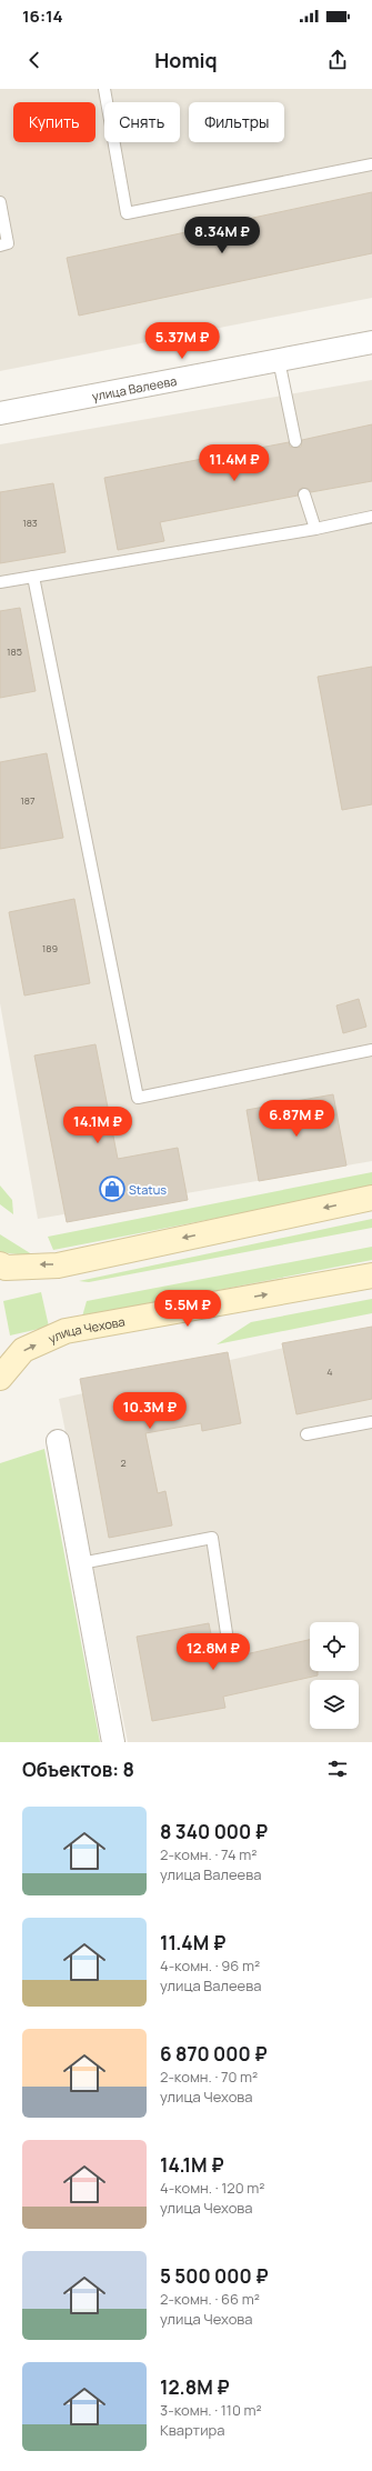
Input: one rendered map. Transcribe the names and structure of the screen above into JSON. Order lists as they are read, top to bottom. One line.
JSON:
{"streets":{"main road":["улица Чехова"],"street":["улица Валеева"]},"places":{"shop":["Status"]},"house_numbers":["183","185","187","189","4","2"],"page":{"status":"16:14","header":"Homiq","chip":["Купить","Снять","Фильтры"],"price":["8.34M ₽","5.37M ₽","11.4M ₽","6.87M ₽","14.1M ₽","5.5M ₽","10.3M ₽","12.8M ₽"],"heading":"Объектов: 8","list":[{"name":"8 340 000 ₽","note":"2-комн. · 74 m² · улица Валеева"},{"name":"11.4M ₽","note":"4-комн. · 96 m² · улица Валеева"},{"name":"6 870 000 ₽","note":"2-комн. · 70 m² · улица Чехова"},{"name":"14.1M ₽","note":"4-комн. · 120 m² · улица Чехова"},{"name":"5 500 000 ₽","note":"2-комн. · 66 m² · улица Чехова"},{"name":"12.8M ₽","note":"3-комн. · 110 m² · Квартира"}]}}
